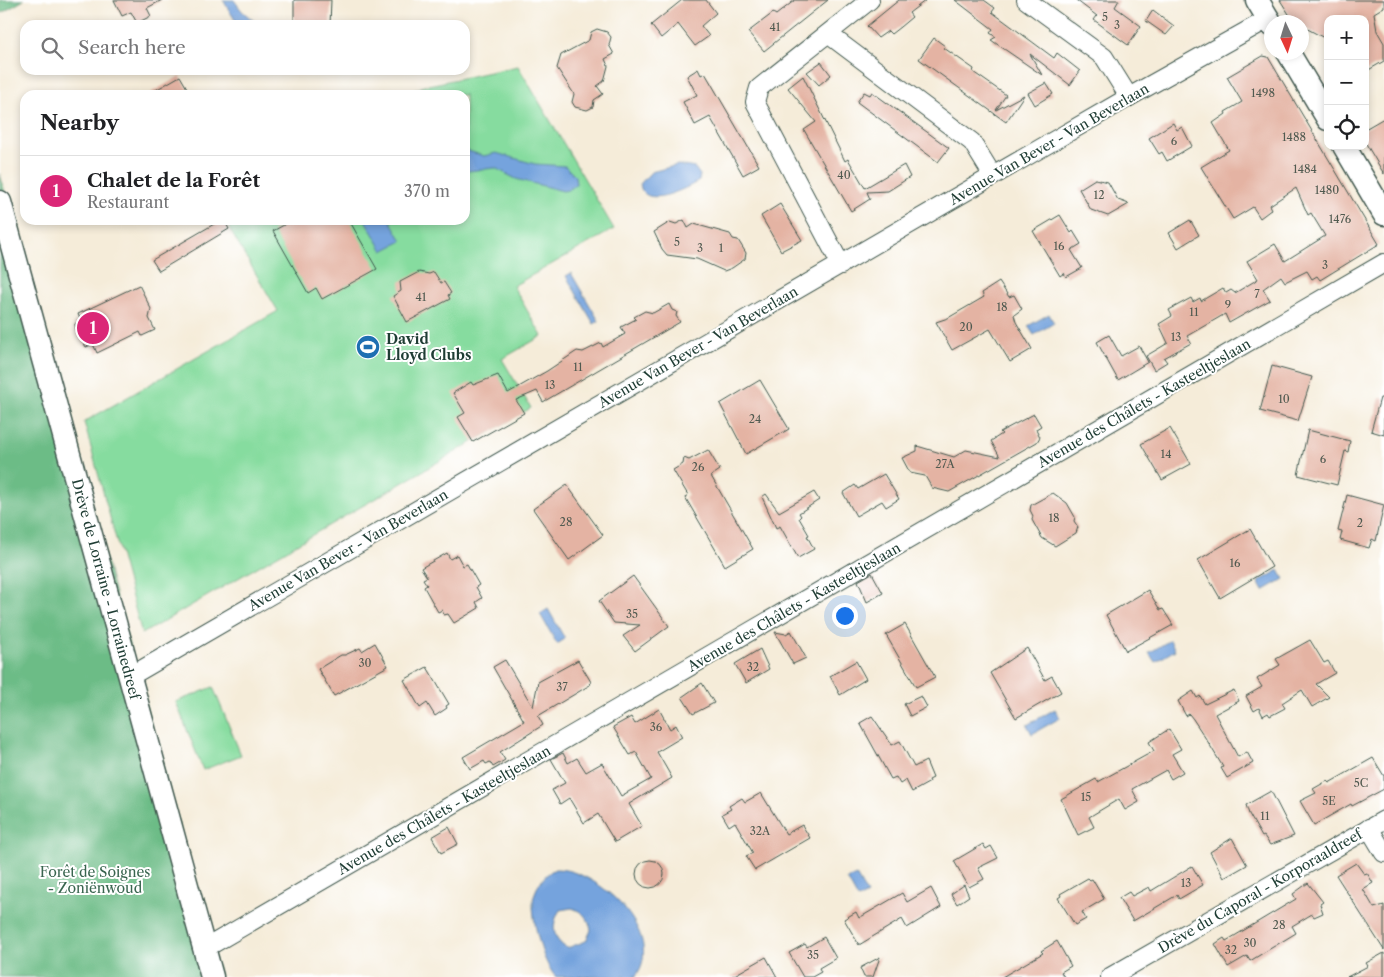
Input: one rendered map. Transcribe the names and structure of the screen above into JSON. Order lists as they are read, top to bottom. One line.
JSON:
{"streets":{"main road":["Drève de Lorraine - Lorrainedreef"],"street":["Avenue Van Bever - Van Beverlaan","Avenue des Châlets - Kasteeltjeslaan","Drève du Caporal - Korporaaldreef"]},"crossings":[["Avenue Van Bever - Van Beverlaan","Drève de Lorraine - Lorrainedreef"],["Avenue des Châlets - Kasteeltjeslaan","Drève de Lorraine - Lorrainedreef"]],"parks":["Forêt de Soignes - Zoniënwoud"],"places":{"sports":["David Lloyd Clubs"]},"house_numbers":["5","3","41","1498","1488","6","1484","40","1480","12","1476","5","16","3","1","3","7","41","9","18","11","20","13","11","13","10","24","14","6","27A","26","18","28","2","16","35","30","32","37","36","5C","15","5E","11","32A","13","28","30","32","35"],"north":"bottom","page":{"map_buttons":["+","−"],"search":"Search here","heading":"Nearby","list":[{"mark":"1","name":"Chalet de la Forêt","note":"Restaurant","value":"370 m"}],"pins":"1"}}
